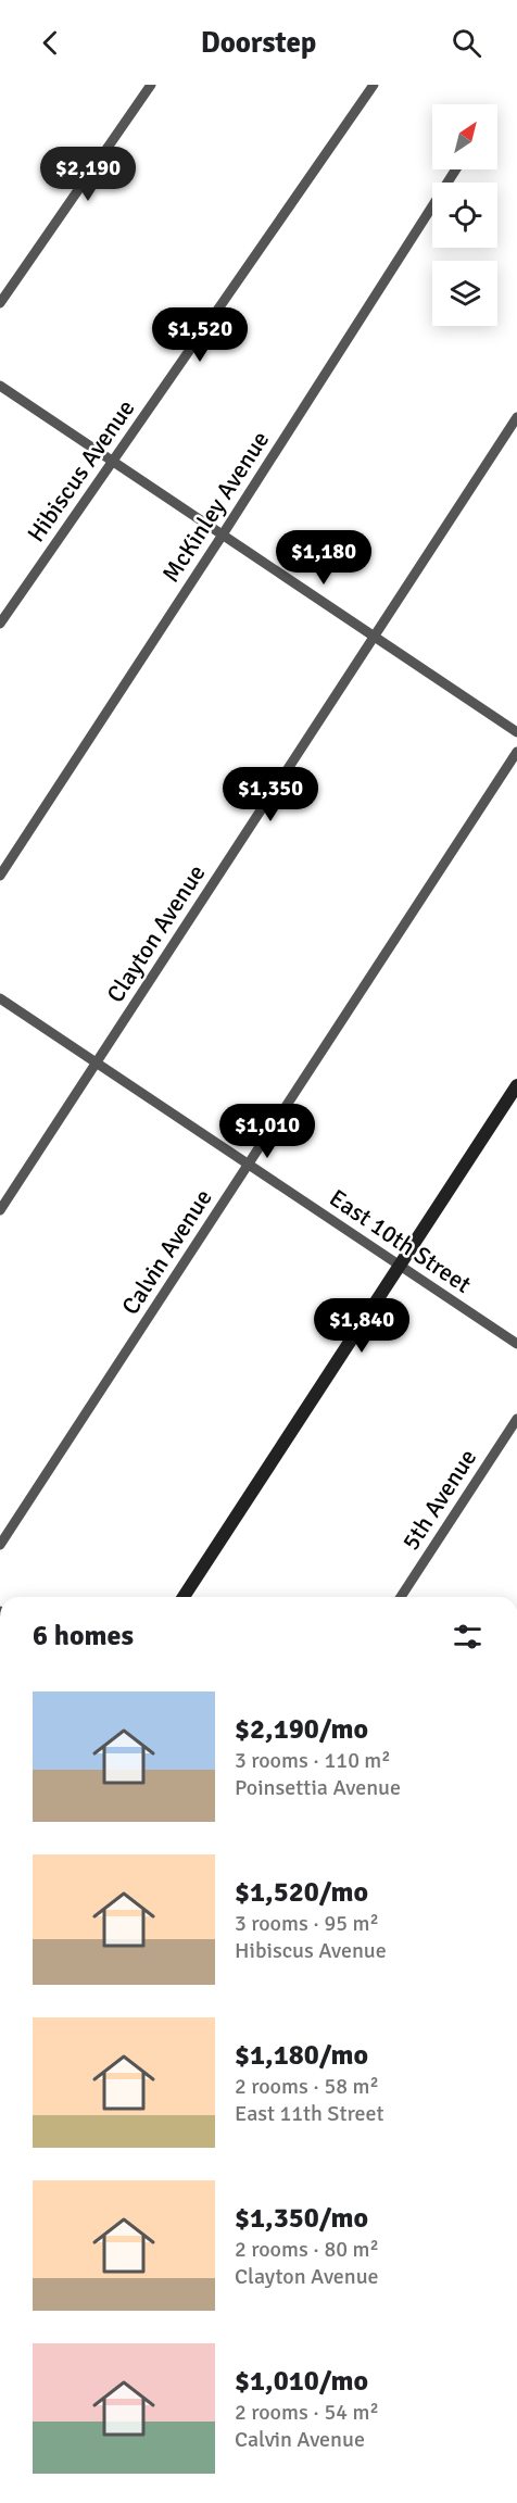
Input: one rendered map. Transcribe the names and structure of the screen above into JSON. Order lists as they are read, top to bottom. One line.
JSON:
{"streets":{"street":["Hibiscus Avenue","McKinley Avenue","Clayton Avenue","East 10th Street","Calvin Avenue","5th Avenue"]},"crossings":[["Clayton Avenue","East 10th Street"],["East 10th Street","Calvin Avenue"]],"north":"top right","page":{"header":"Doorstep","price":["$2,190","$1,520","$1,180","$1,350","$1,010","$1,840"],"heading":"6 homes","list":[{"name":"$2,190/mo","note":"3 rooms · 110 m² · Poinsettia Avenue"},{"name":"$1,520/mo","note":"3 rooms · 95 m² · Hibiscus Avenue"},{"name":"$1,180/mo","note":"2 rooms · 58 m² · East 11th Street"},{"name":"$1,350/mo","note":"2 rooms · 80 m² · Clayton Avenue"},{"name":"$1,010/mo","note":"2 rooms · 54 m² · Calvin Avenue"}]}}
